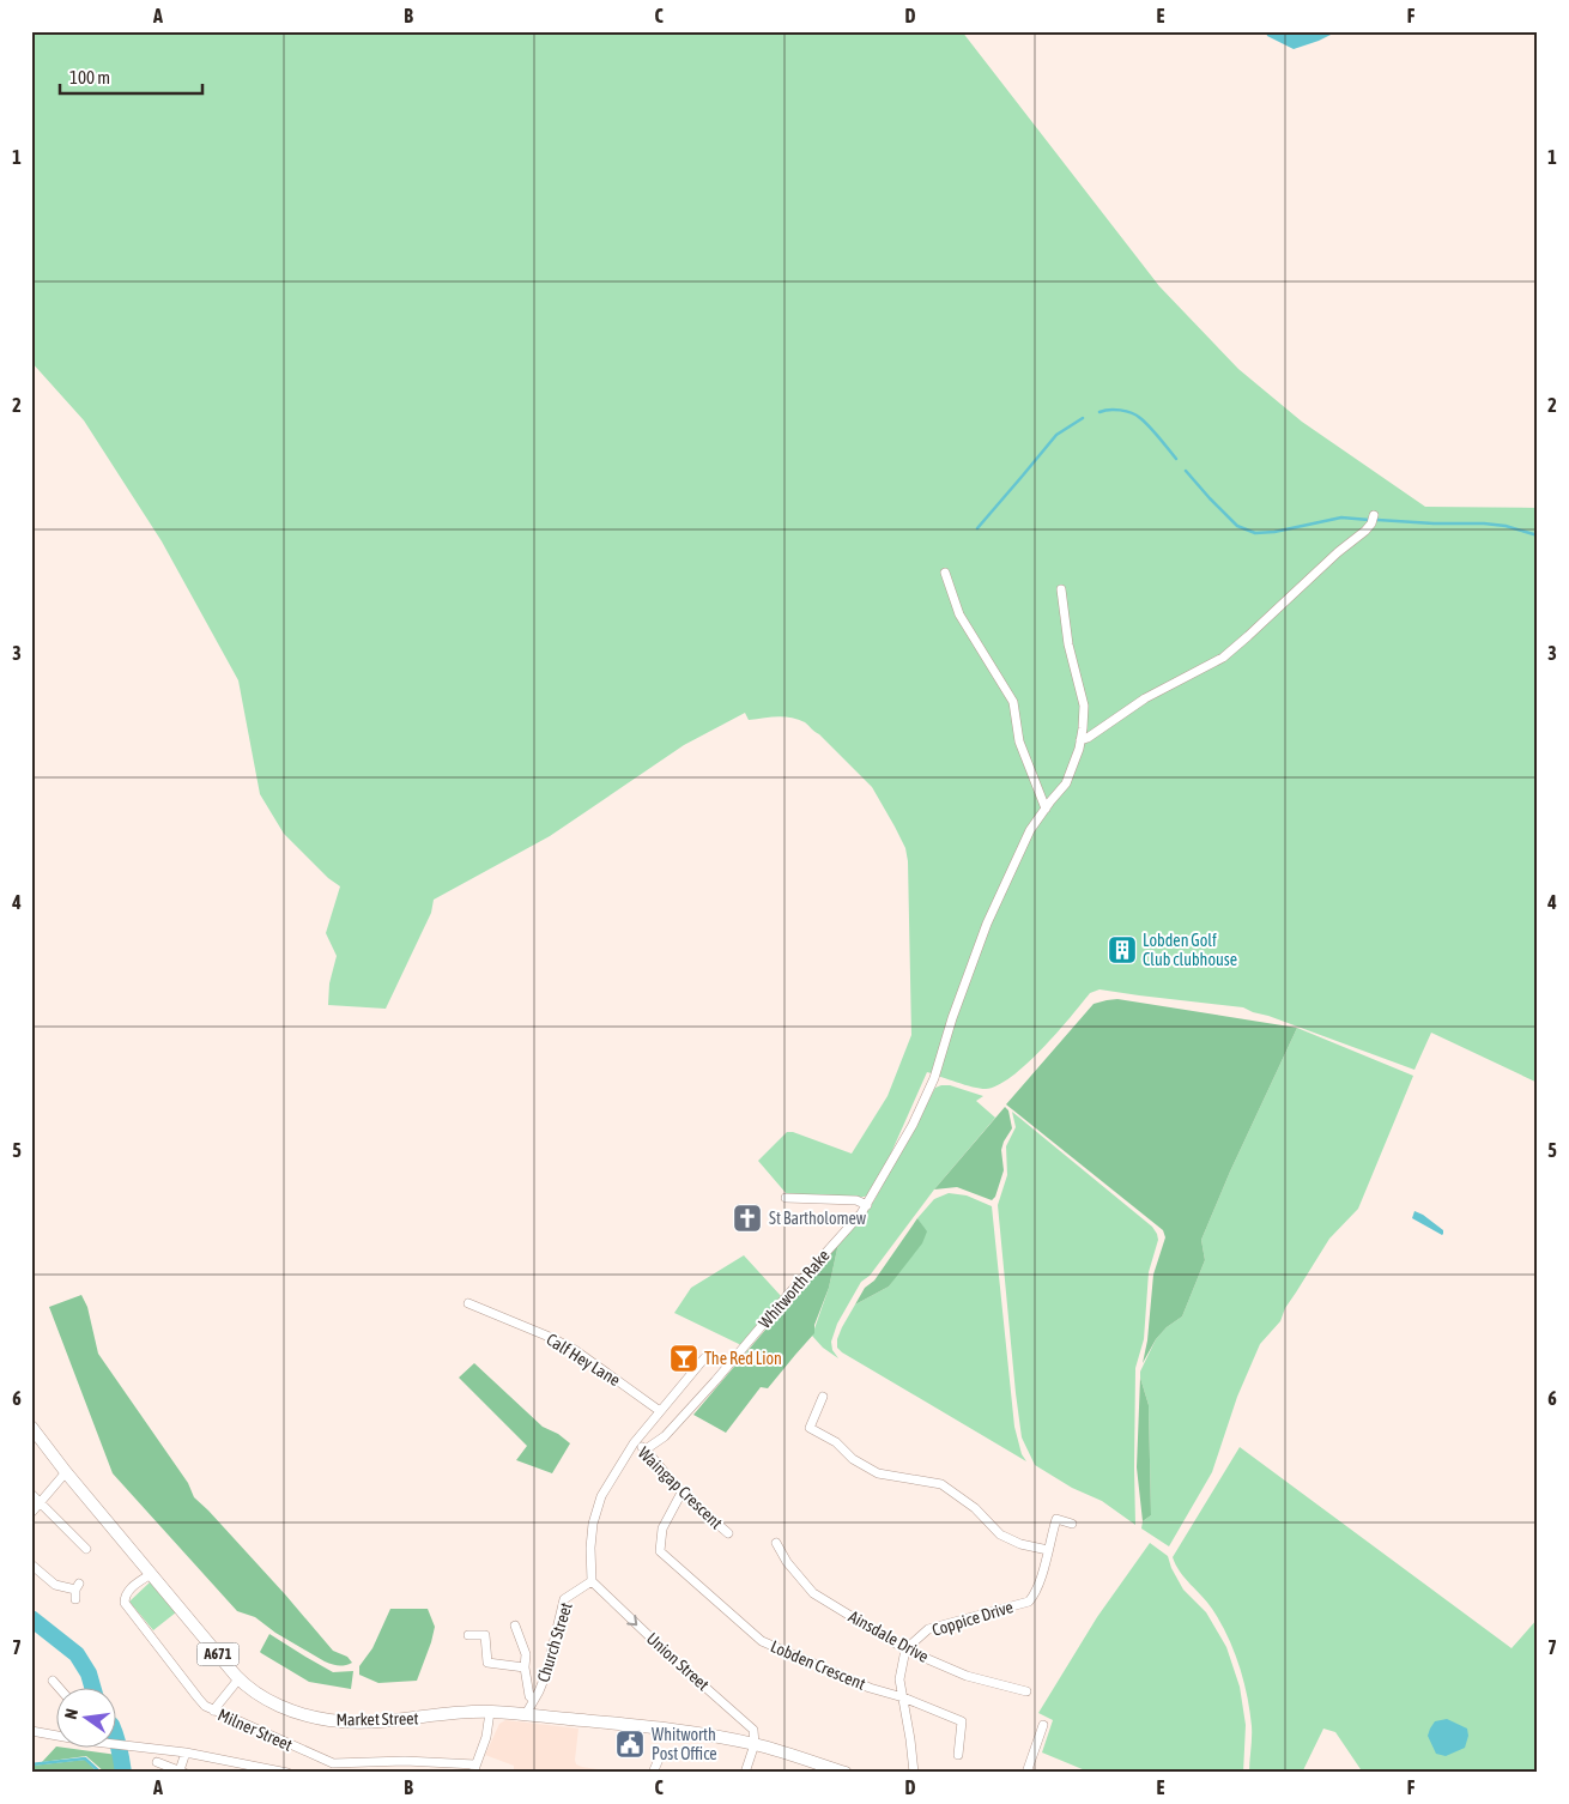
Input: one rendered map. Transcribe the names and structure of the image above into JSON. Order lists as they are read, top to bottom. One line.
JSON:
{"streets":{"main road":["A671","Market Street"],"street":["Whitworth Rake","Calf Hey Lane","Waingap Crescent","Coppice Drive","Ainsdale Drive","Church Street","Union Street","Lobden Crescent","Milner Street"]},"crossings":[["Whitworth Rake","Waingap Crescent"],["Waingap Crescent","Lobden Crescent"],["Coppice Drive","Ainsdale Drive"],["Church Street","Union Street"],["Church Street","Market Street"],["Union Street","Market Street"],["Market Street","Milner Street"]],"one_way":["Union Street"],"places":{"building":["Lobden Golf Club clubhouse"],"church":["St Bartholomew"],"bar":["The Red Lion"],"public building":["Whitworth Post Office"]},"scale_bar":"100 m","north":"left","grid":{"columns":["A","B","C","D","E","F"],"rows":["1","2","3","4","5","6","7"]}}
